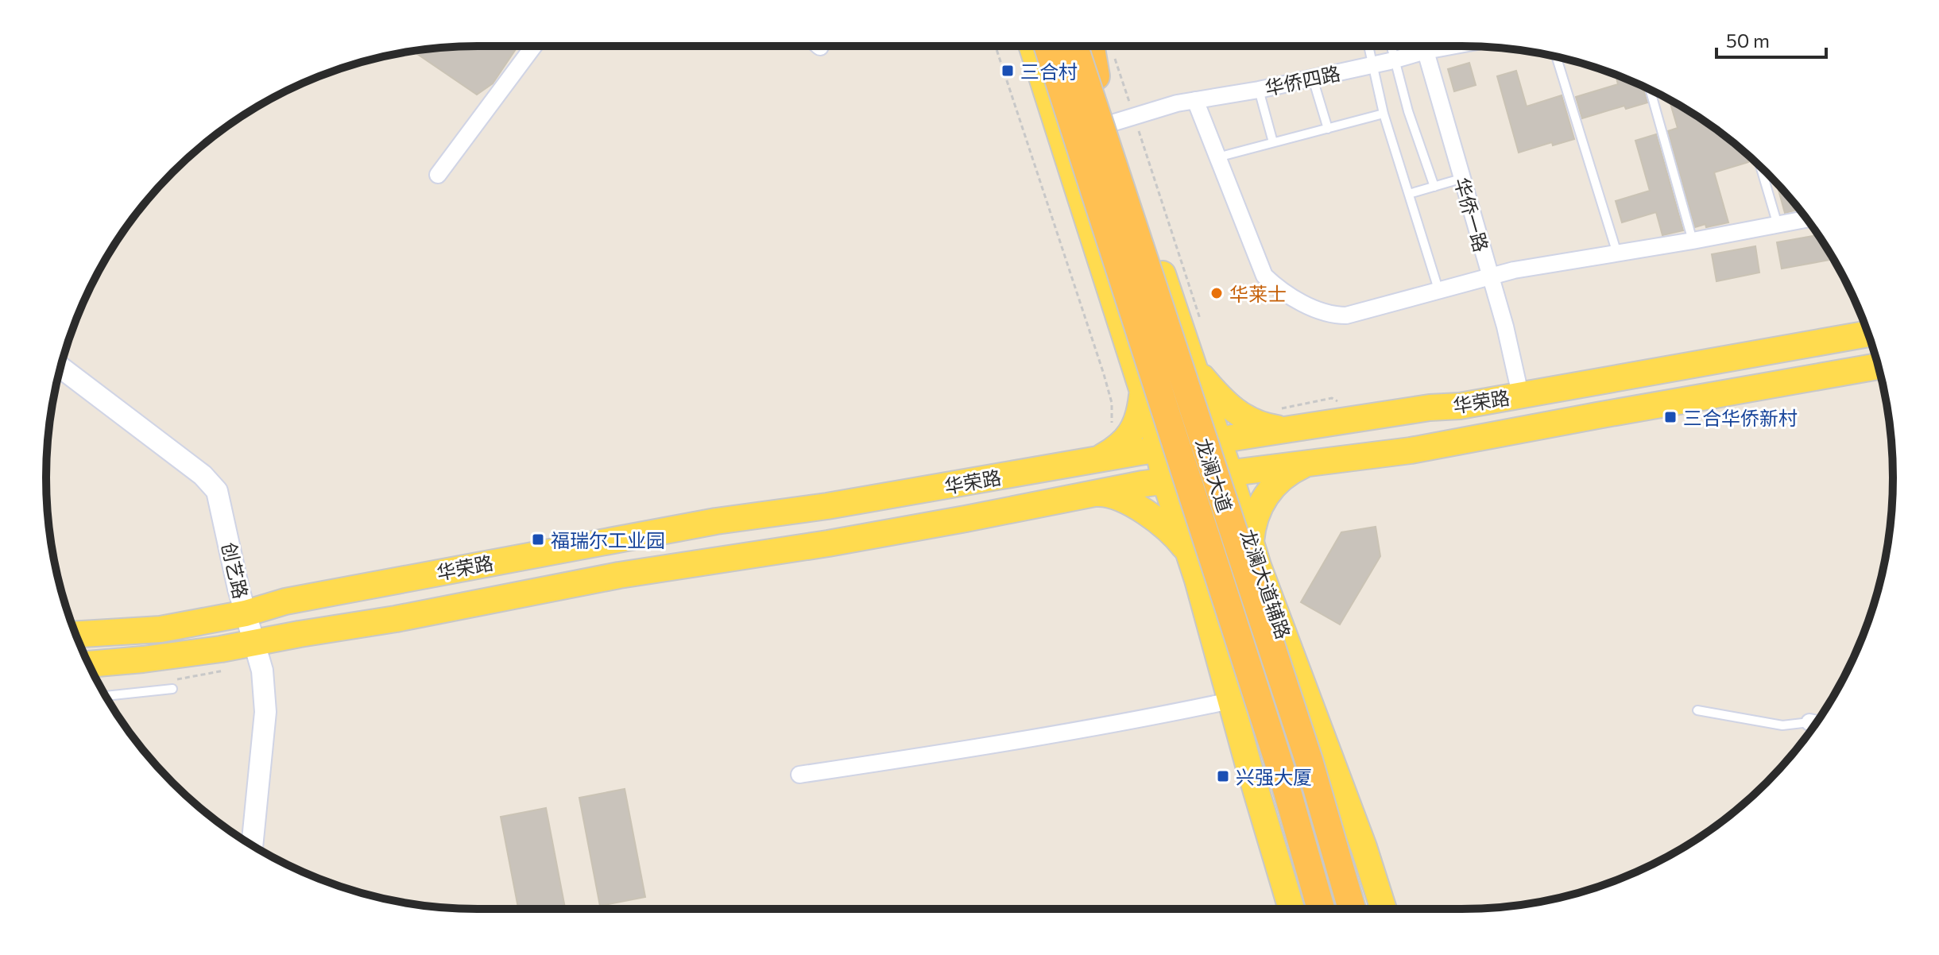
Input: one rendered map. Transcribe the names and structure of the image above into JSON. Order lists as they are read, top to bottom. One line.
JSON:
{"streets":{"highway":["龙澜大道"],"main road":["华荣路","龙澜大道辅路"],"street":["华侨四路","华侨一路","创艺路"]},"crossings":[["华侨四路","华侨一路"],["华侨四路","龙澜大道辅路"],["华侨一路","华荣路"],["华荣路","创艺路"],["华荣路","龙澜大道辅路"]],"places":{"transit":["三合村","三合华侨新村","福瑞尔工业园","兴强大厦"],"other":["华莱士"]},"scale_bar":"50 m"}
